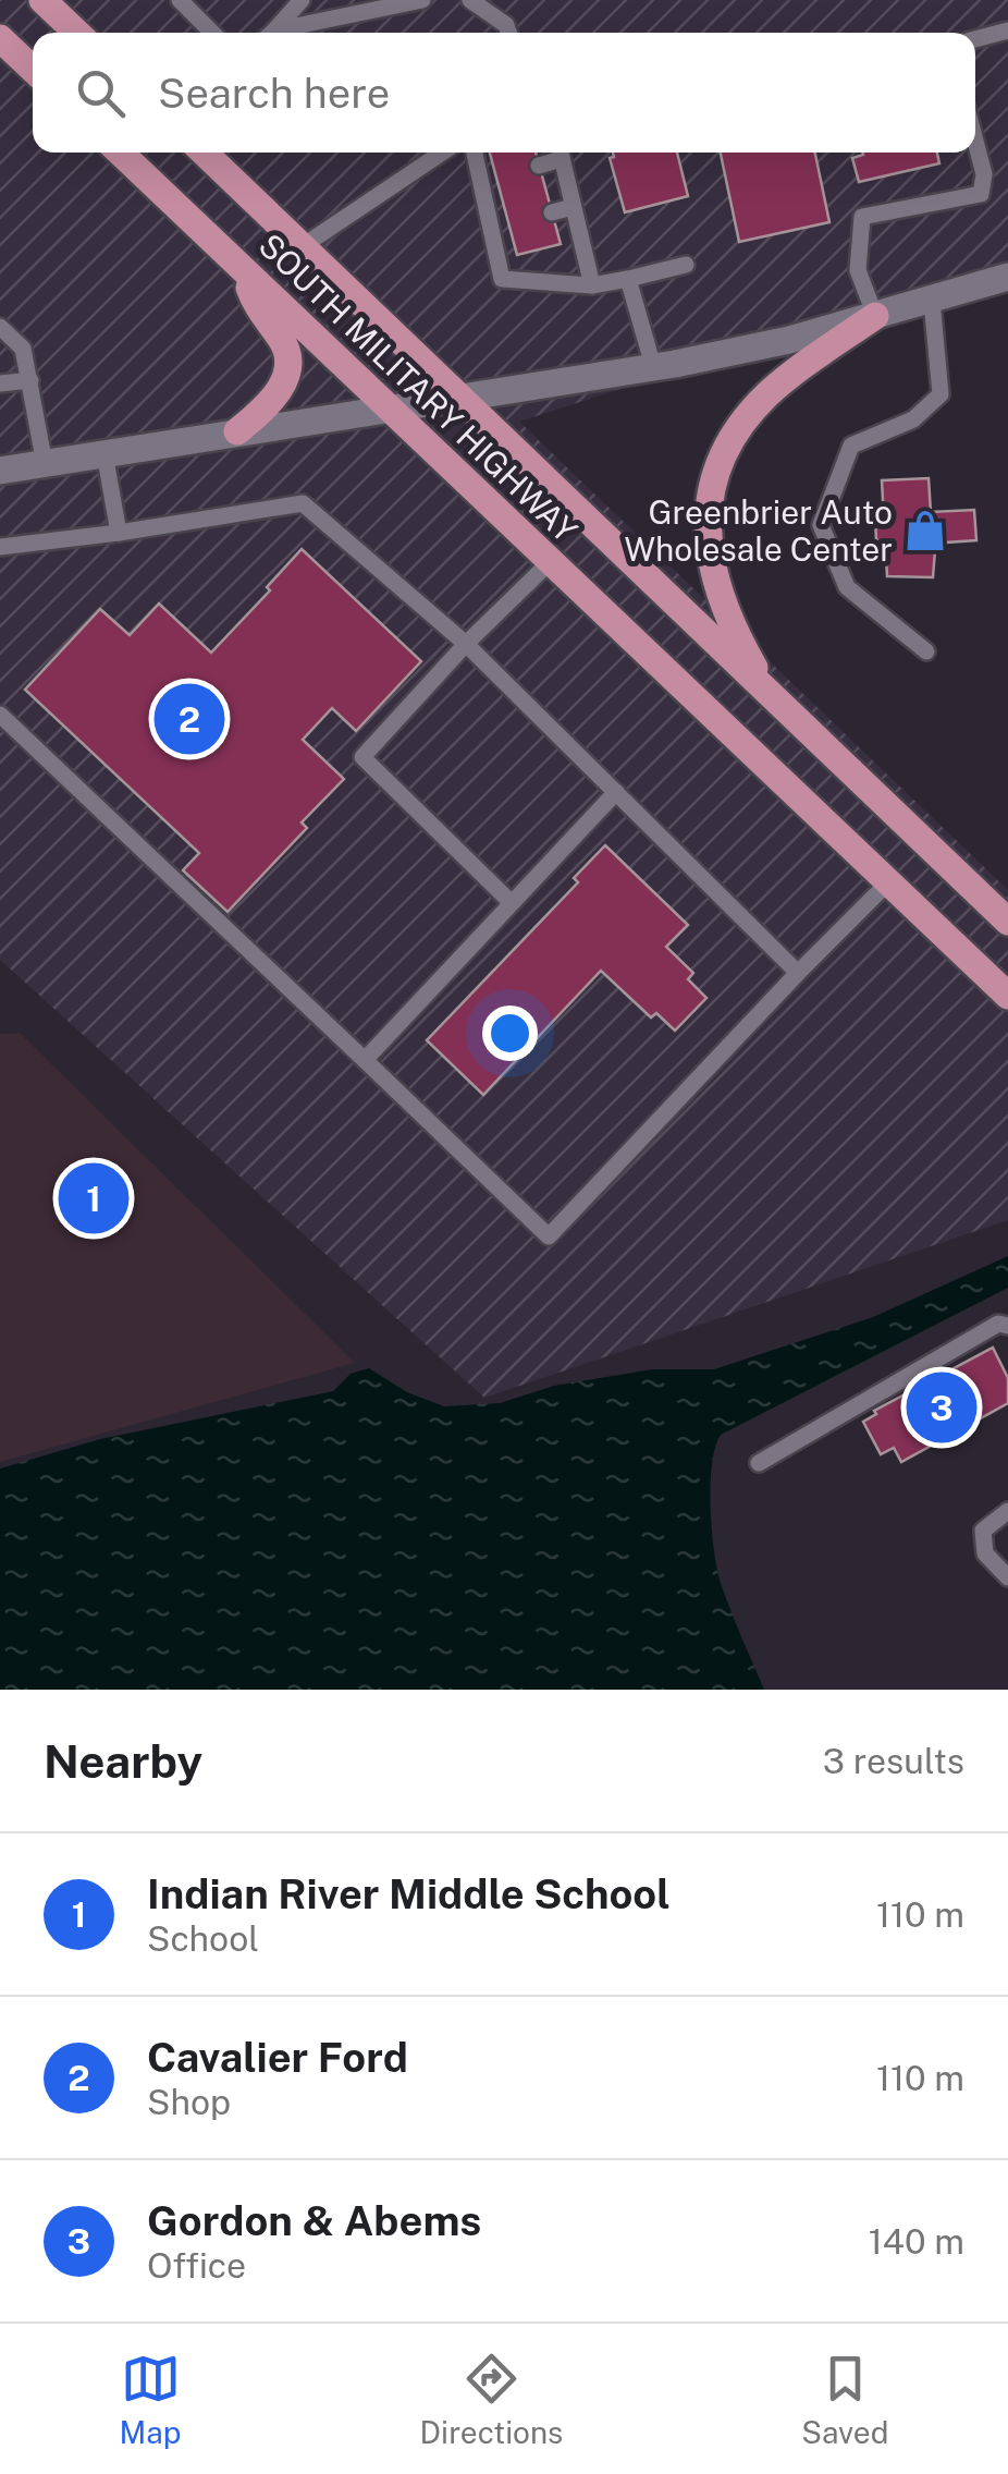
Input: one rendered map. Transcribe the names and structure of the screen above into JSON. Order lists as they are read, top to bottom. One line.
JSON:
{"streets":{"main road":["SOUTH MILITARY HIGHWAY"]},"places":{"shop":["Greenbrier Auto Wholesale Center"]},"page":{"search":"Search here","pins":["2","1","3"],"heading":["Nearby","3 results"],"list":[{"mark":"1","name":"Indian River Middle School","note":"School","value":"110 m"},{"mark":"2","name":"Cavalier Ford","note":"Shop","value":"110 m"},{"mark":"3","name":"Gordon & Abems","note":"Office","value":"140 m"}],"nav":["Map","Directions","Saved"]}}
